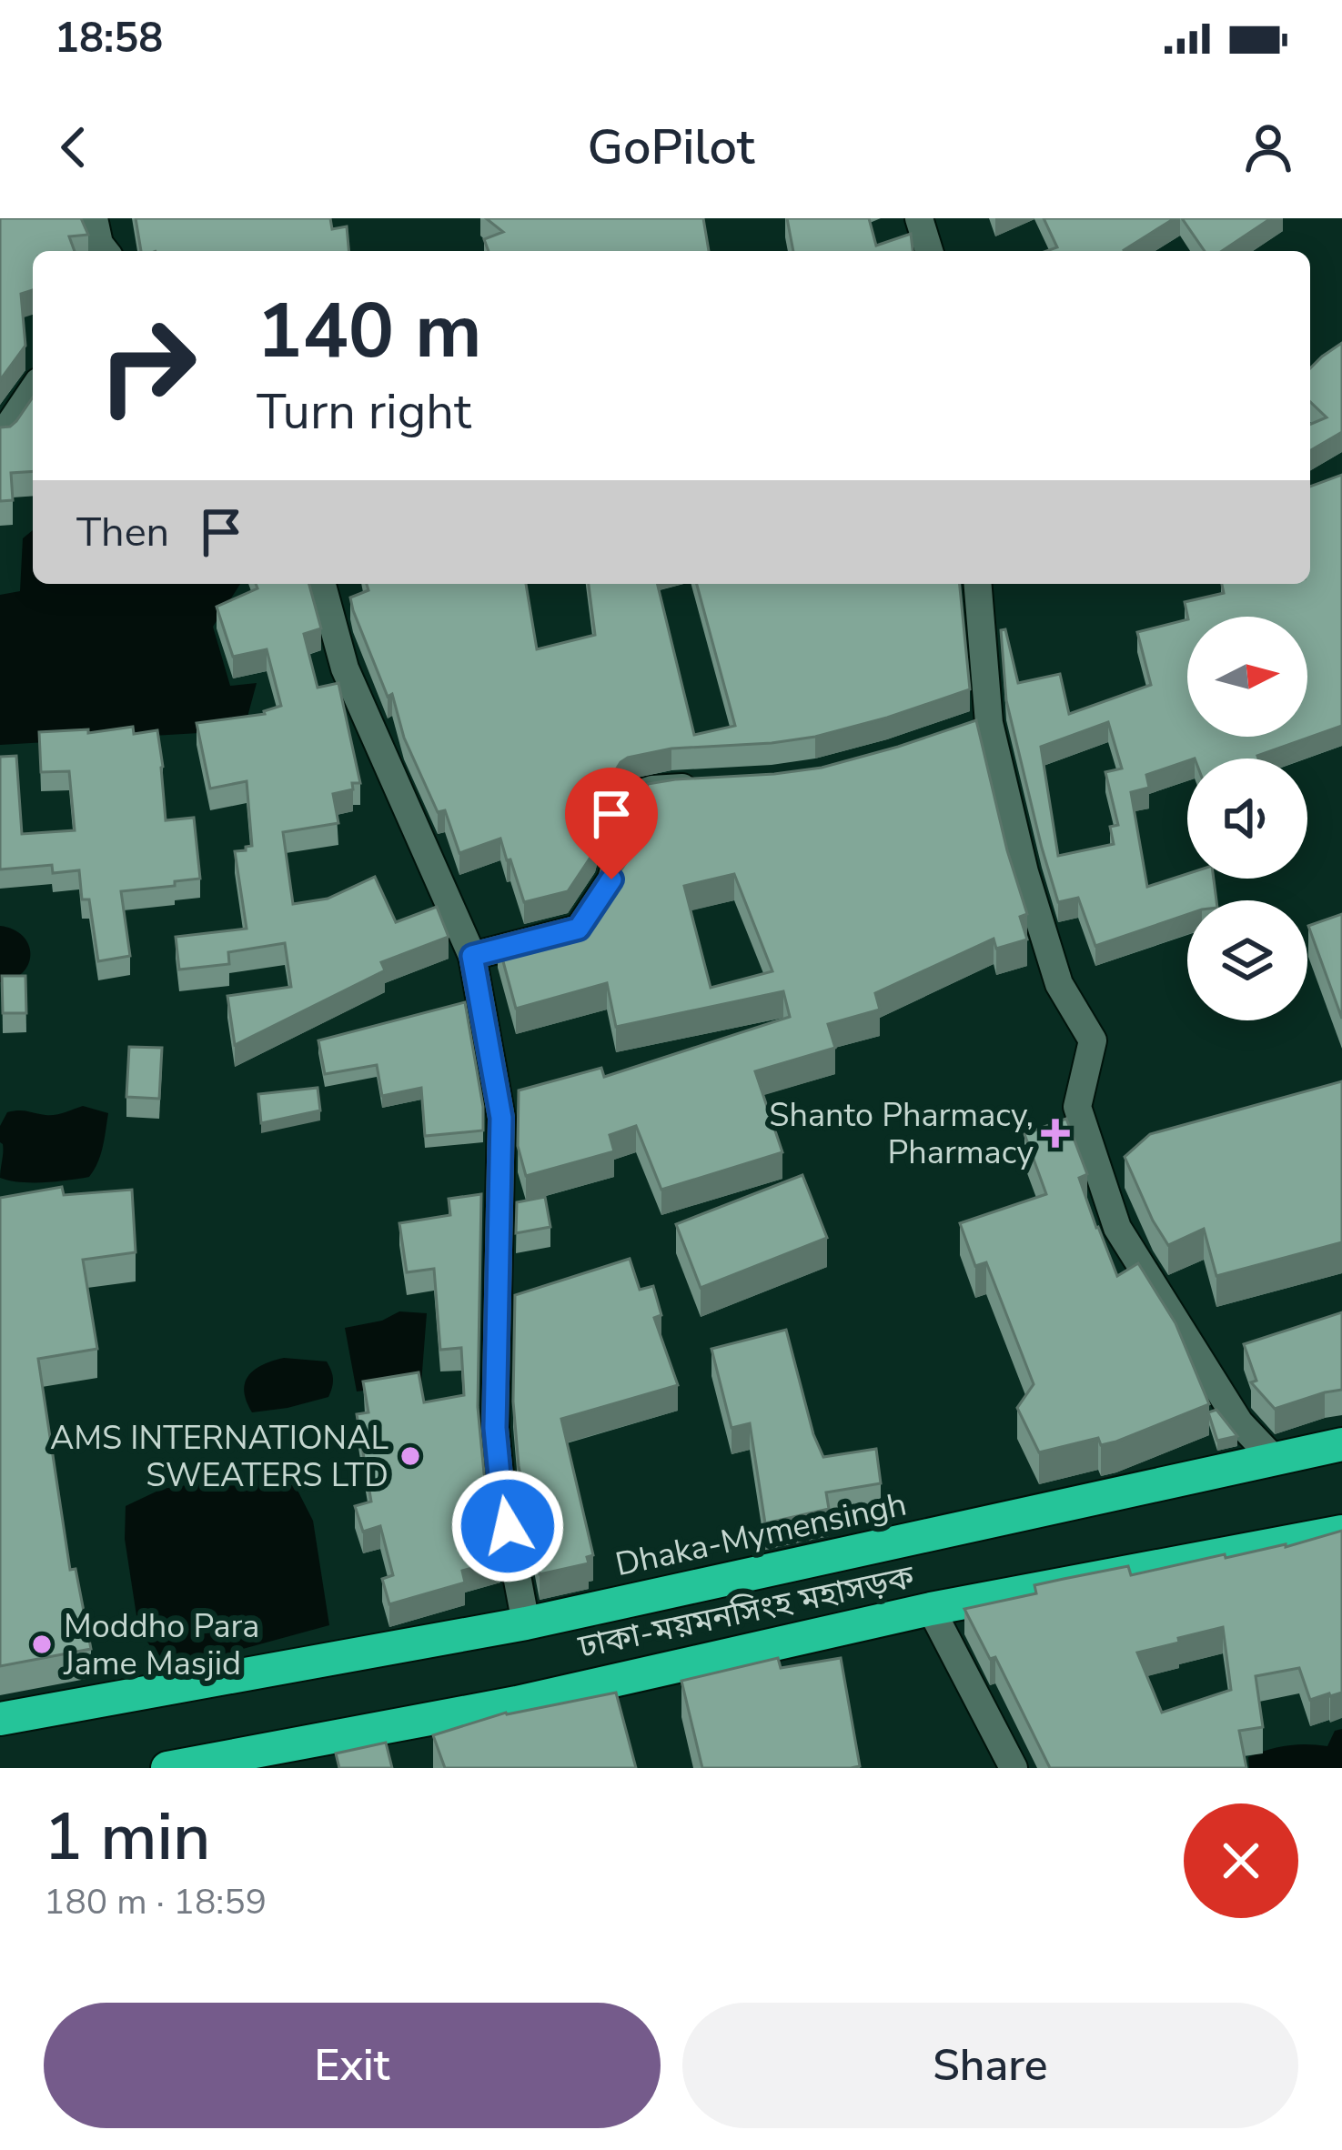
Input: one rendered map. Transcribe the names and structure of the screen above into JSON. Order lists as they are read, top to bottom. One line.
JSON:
{"streets":{"highway":["Dhaka-Mymensingh","ঢাকা-ময়মনসিংহ মহাসড়ক"]},"places":{"health":["Shanto Pharmacy, Pharmacy"],"other":["AMS INTERNATIONAL SWEATERS LTD","Moddho Para Jame Masjid"]},"north":"right","page":{"status":"18:58","header":"GoPilot","turn":["140 m","Turn right"],"then":"Then","heading":["1 min","180 m · 18:59"],"buttons":["Exit","Share"]}}
